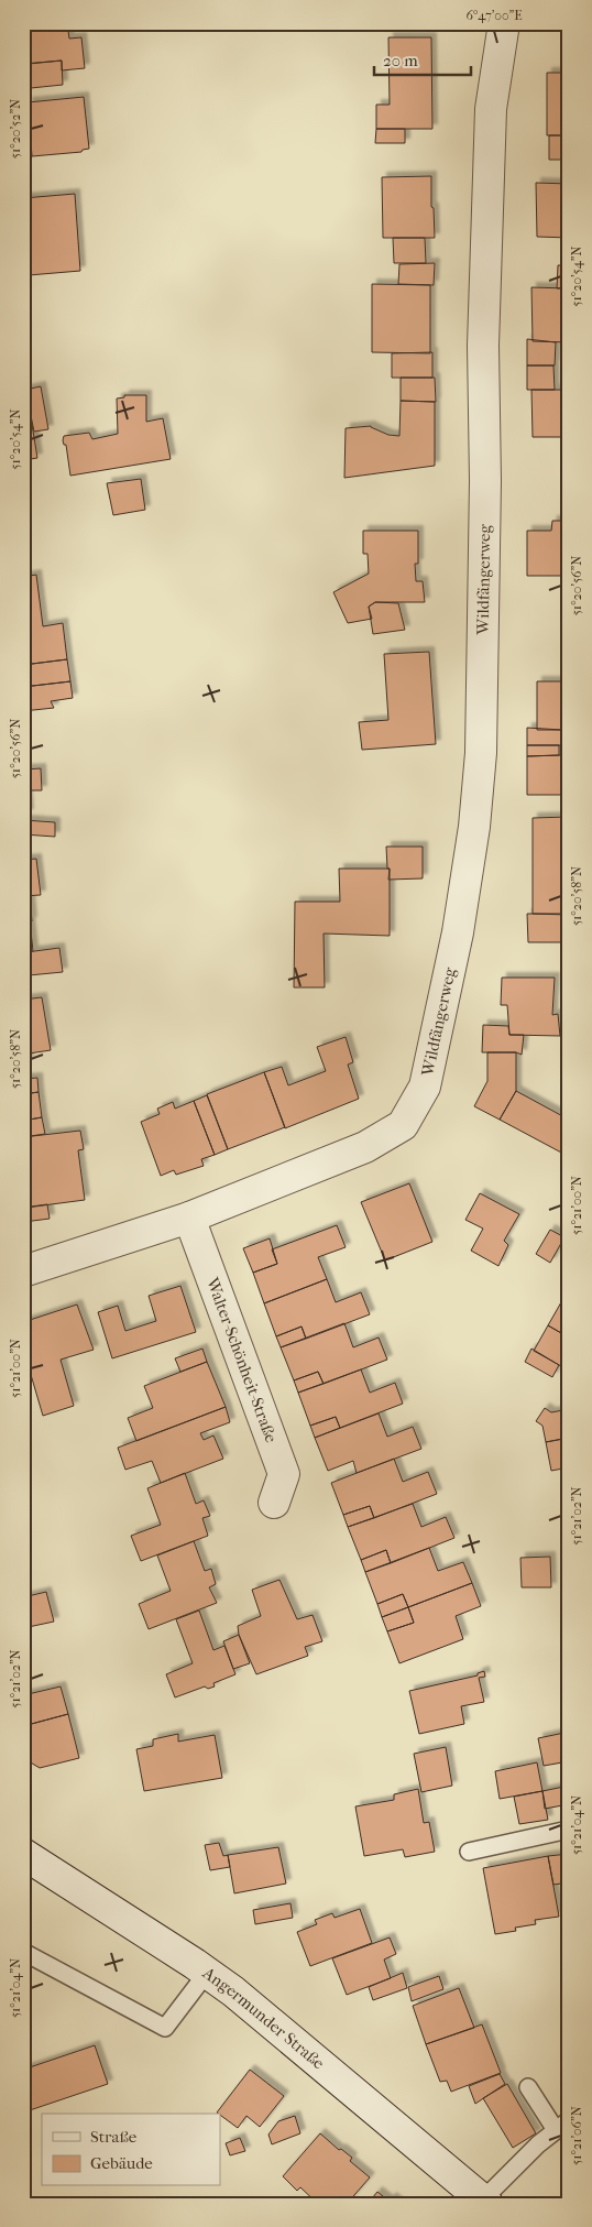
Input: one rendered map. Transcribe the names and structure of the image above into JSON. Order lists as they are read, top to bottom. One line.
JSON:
{"streets":{"street":["Wildfängerweg","Walter-Schönheit-Straße","Angermunder Straße"]},"crossings":[["Wildfängerweg","Walter-Schönheit-Straße"]],"legend":["Straße","Gebäude"],"scale_bar":"20 m","coordinates":["6°47'00\"E","51°20'52\"N","51°20'54\"N","51°20'56\"N","51°20'58\"N","51°21'00\"N","51°21'02\"N","51°21'04\"N","51°21'06\"N"]}
